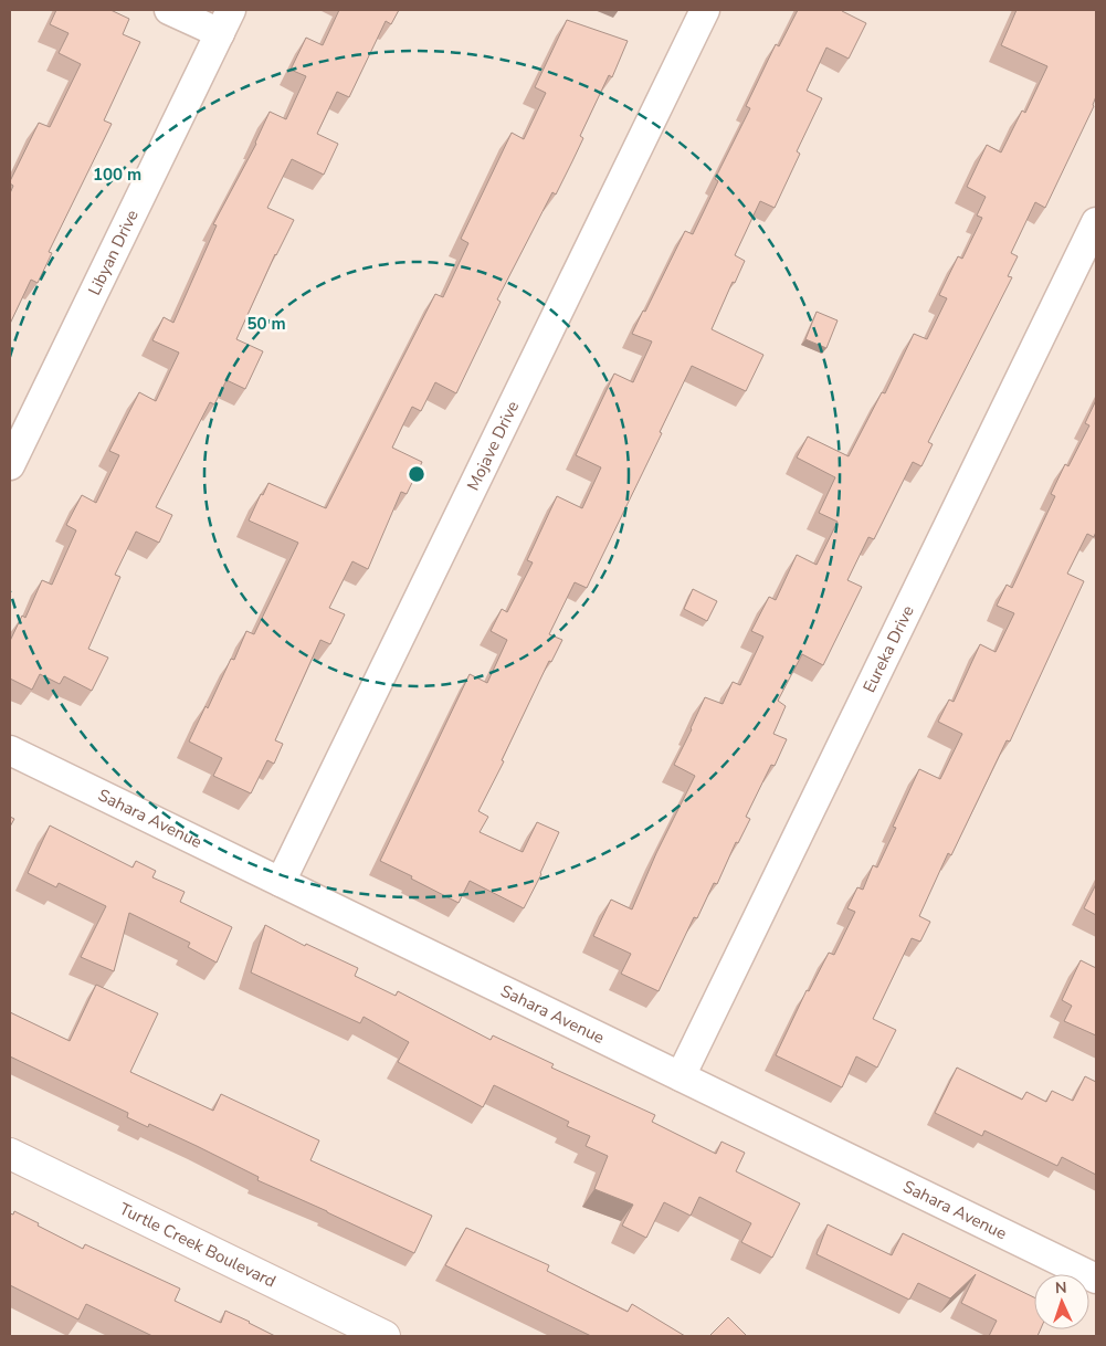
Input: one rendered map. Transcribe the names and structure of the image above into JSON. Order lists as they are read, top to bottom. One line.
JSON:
{"streets":{"street":["Libyan Drive","Mojave Drive","Eureka Drive","Sahara Avenue","Turtle Creek Boulevard"]},"crossings":[["Mojave Drive","Sahara Avenue"],["Eureka Drive","Sahara Avenue"]],"north":"top","rings":["100 m","50 m"]}
